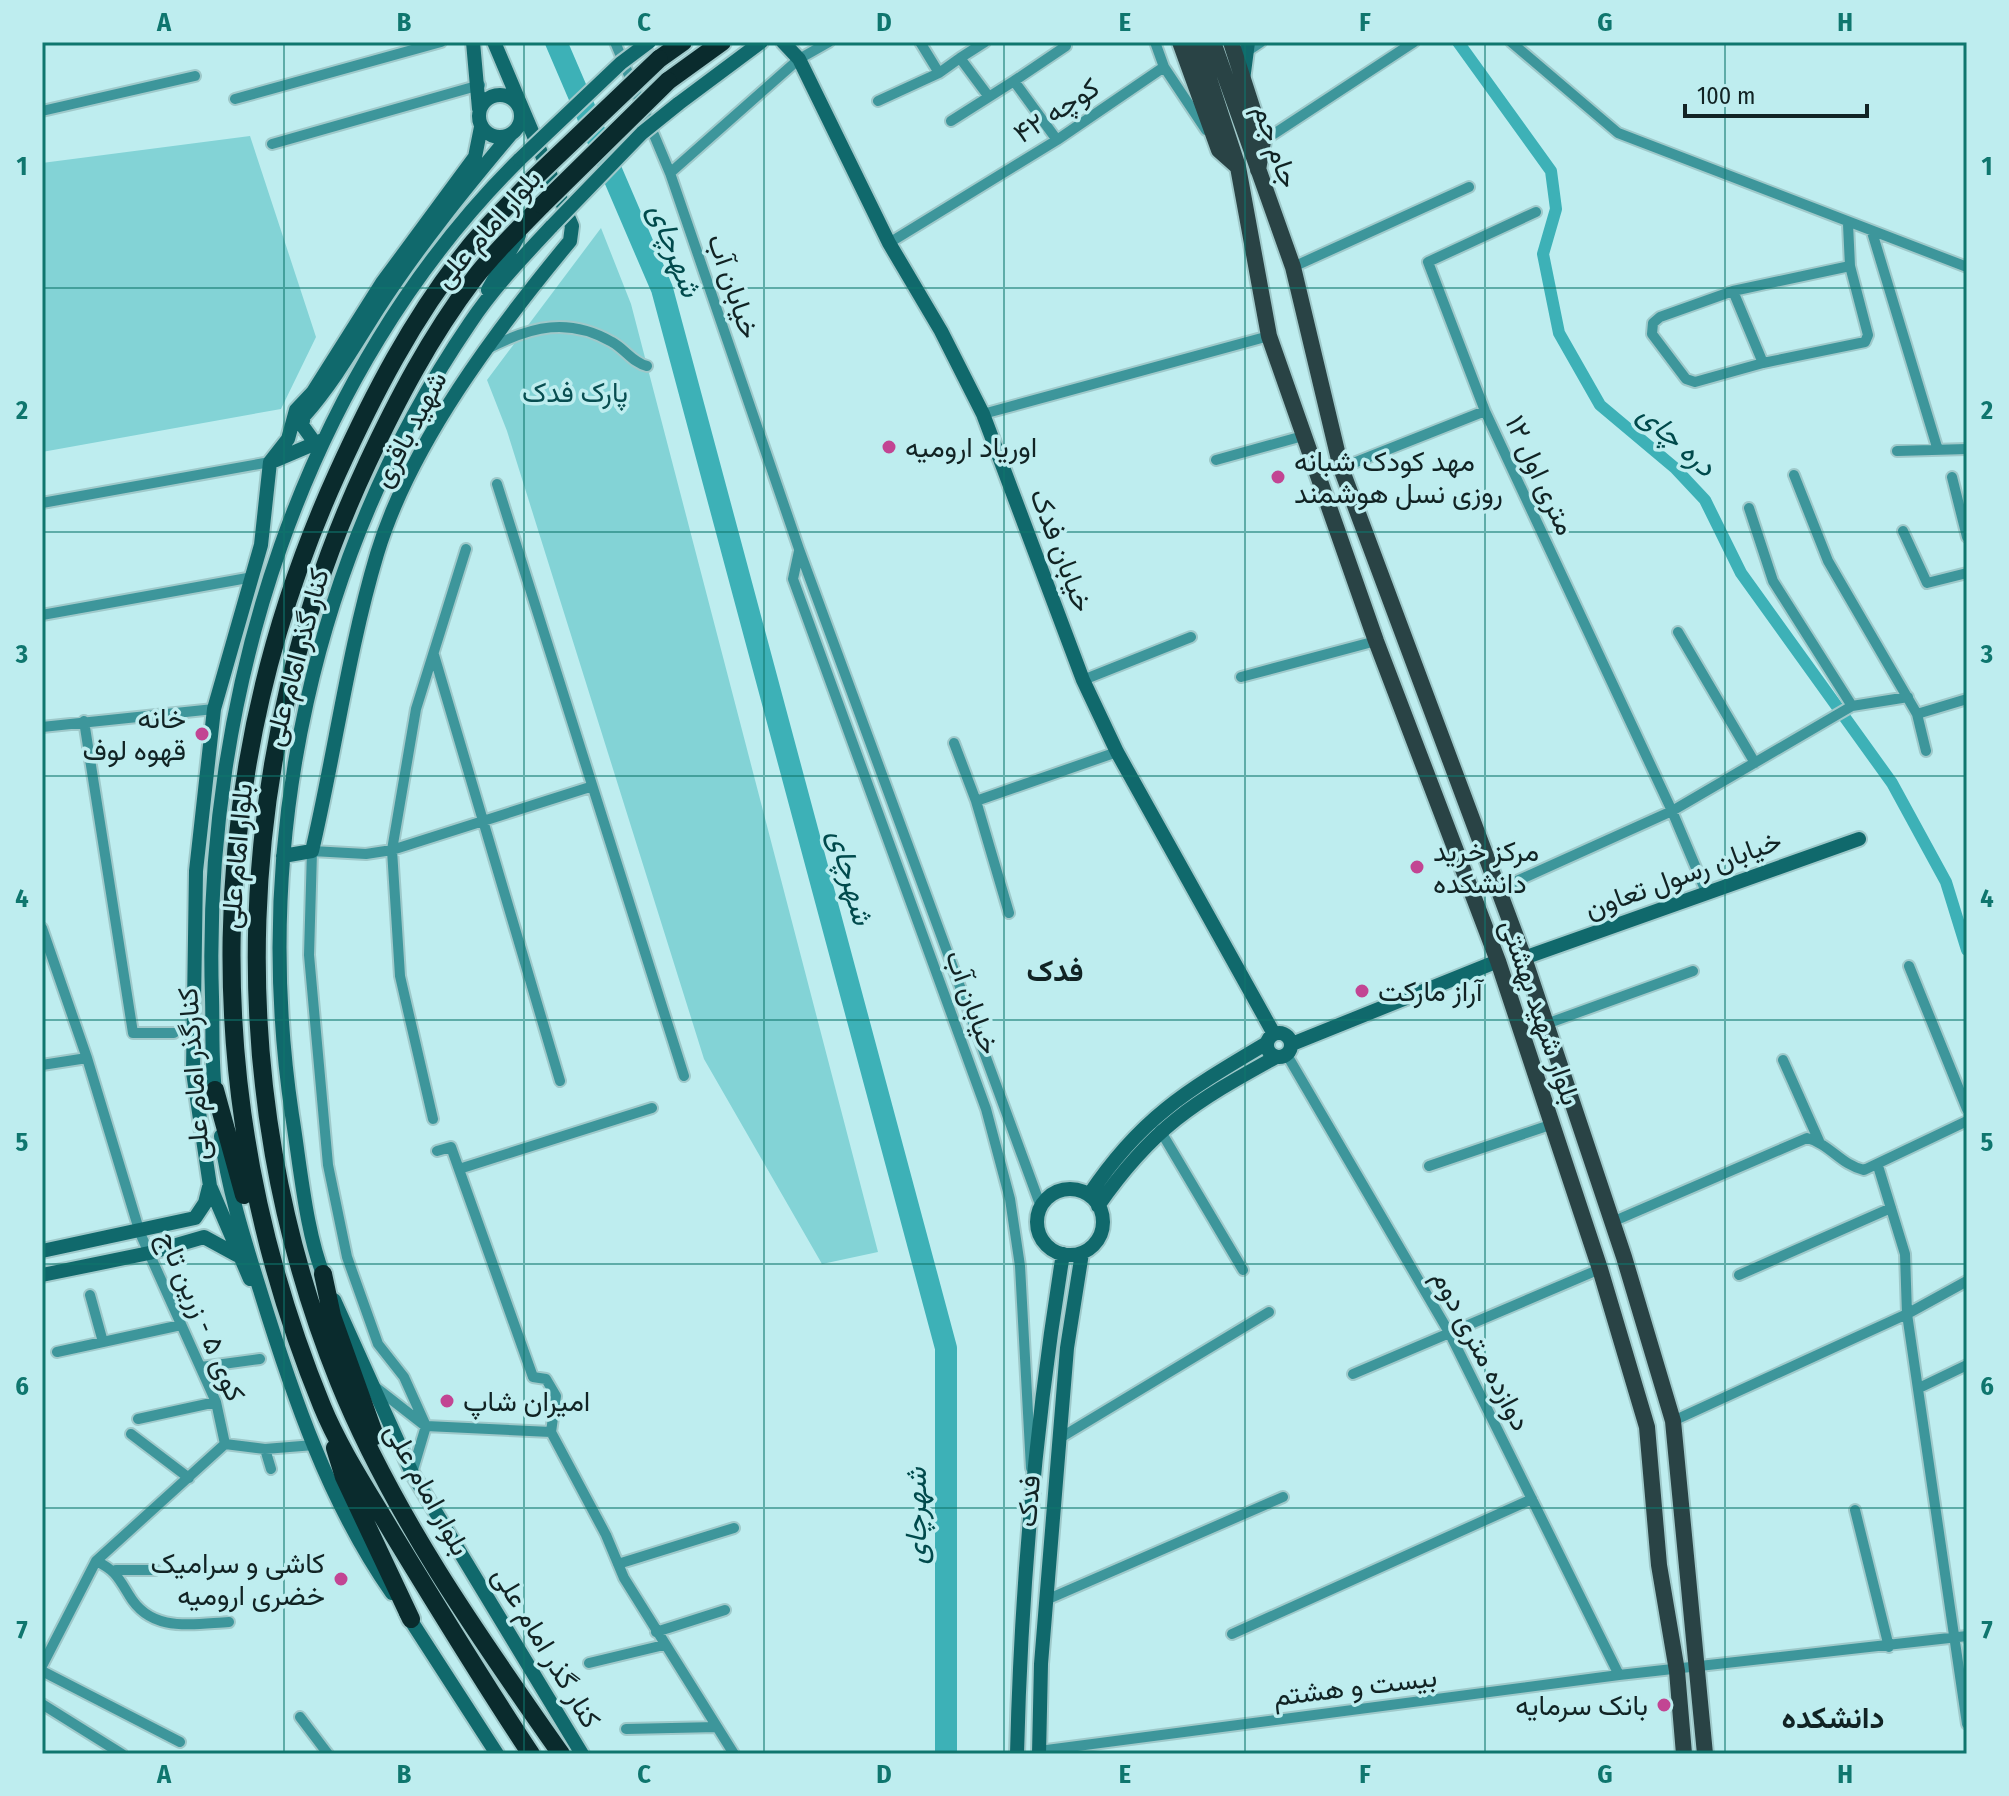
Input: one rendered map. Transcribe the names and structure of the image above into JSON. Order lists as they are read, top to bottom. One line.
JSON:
{"streets":{"highway":["بلوار امام علی"],"main road":["جام جم","بلوار شهید بهشتی"],"street":["کوچه ۴۲","خیابان آب","شهید باقری","۱۲ متری اول","خیابان فدک","کنار گذر امام علی","خیابان رسول تعاون","کنارگذر امام علی","کوی ۵ - زرین تاج","دوازده متری دوم","فدک","بیست و هشتم"]},"crossings":[["کوچه ۴۲","خیابان فدک"],["جام جم","بلوار شهید بهشتی"],["خیابان آب","فدک"],["۱۲ متری اول","خیابان رسول تعاون"],["خیابان فدک","دوازده متری دوم"],["خیابان رسول تعاون","بلوار شهید بهشتی"],["بلوار شهید بهشتی","بیست و هشتم"],["دوازده متری دوم","بیست و هشتم"],["فدک","بیست و هشتم"]],"districts":["فدک","دانشکده"],"water":["شهرچای","دره چای"],"parks":["پارک فدک"],"places":["اوریاد ارومیه","مهد کودک شبانه روزی نسل هوشمند","خانه قهوه لوف","مرکز خرید دانشکده","آراز مارکت","امیران شاپ","کاشی و سرامیک خضری ارومیه","بانک سرمایه"],"scale_bar":"100 m","grid":{"columns":["A","B","C","D","E","F","G","H"],"rows":["1","2","3","4","5","6","7"]}}
